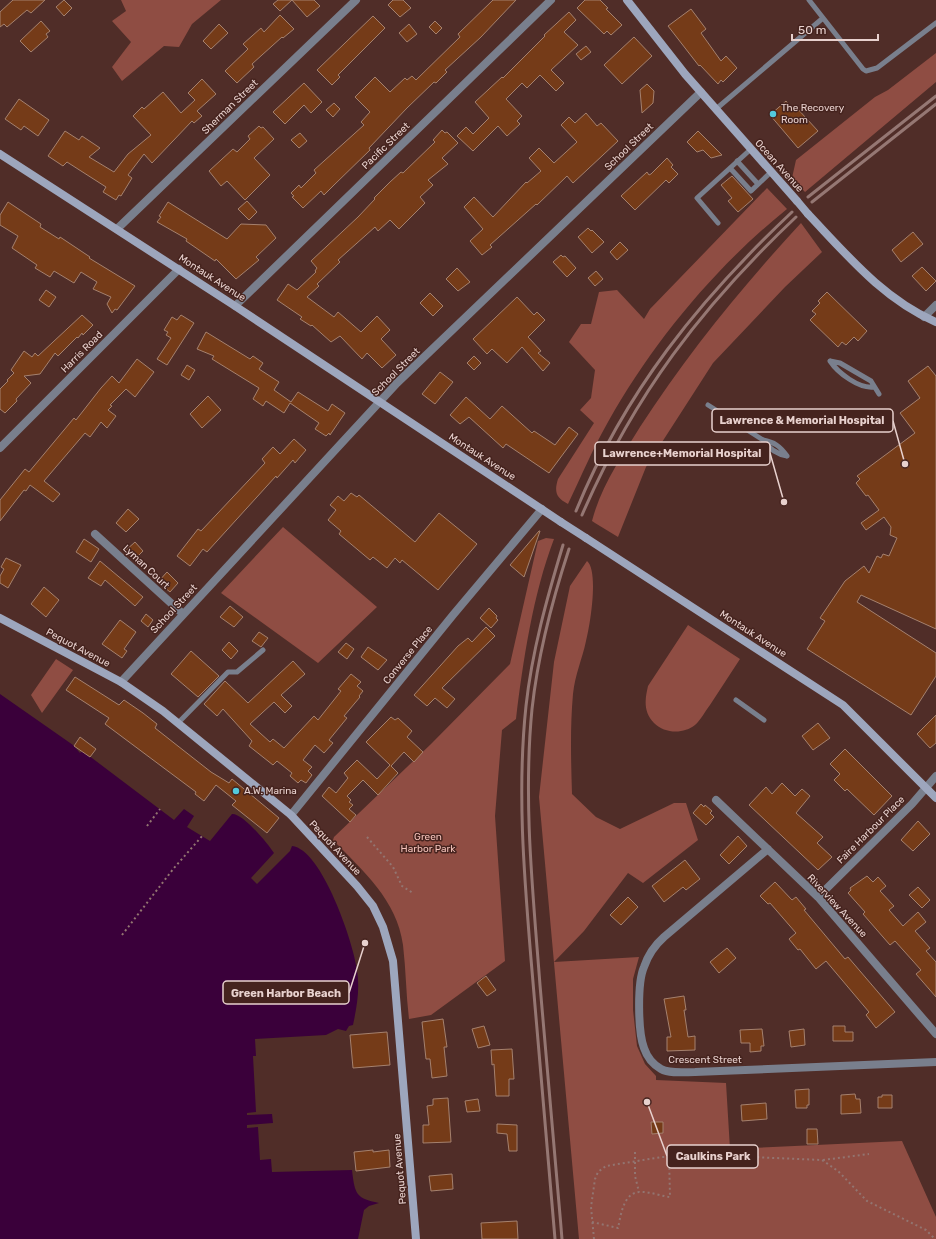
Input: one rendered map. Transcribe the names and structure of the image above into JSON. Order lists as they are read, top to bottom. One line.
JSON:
{"streets":{"street":["Sherman Street","Pacific Street","School Street","Ocean Avenue","Montauk Avenue","Harris Road","Lyman Court","Pequot Avenue","Converse Place","Faire Harbour Place","Riverview Avenue","Crescent Street"]},"crossings":[["Sherman Street","Montauk Avenue"],["Pacific Street","Montauk Avenue"],["School Street","Ocean Avenue"],["School Street","Montauk Avenue"],["School Street","Lyman Court"],["School Street","Pequot Avenue"],["Montauk Avenue","Harris Road"],["Montauk Avenue","Converse Place"],["Montauk Avenue","Faire Harbour Place"],["Pequot Avenue","Converse Place"],["Faire Harbour Place","Riverview Avenue"],["Riverview Avenue","Crescent Street"]],"parks":["Green Harbor Park"],"places":["The Recovery Room","Lawrence & Memorial Hospital","Lawrence+Memorial Hospital","A.W. Marina","Green Harbor Beach","Caulkins Park"],"scale_bar":"50 m"}
